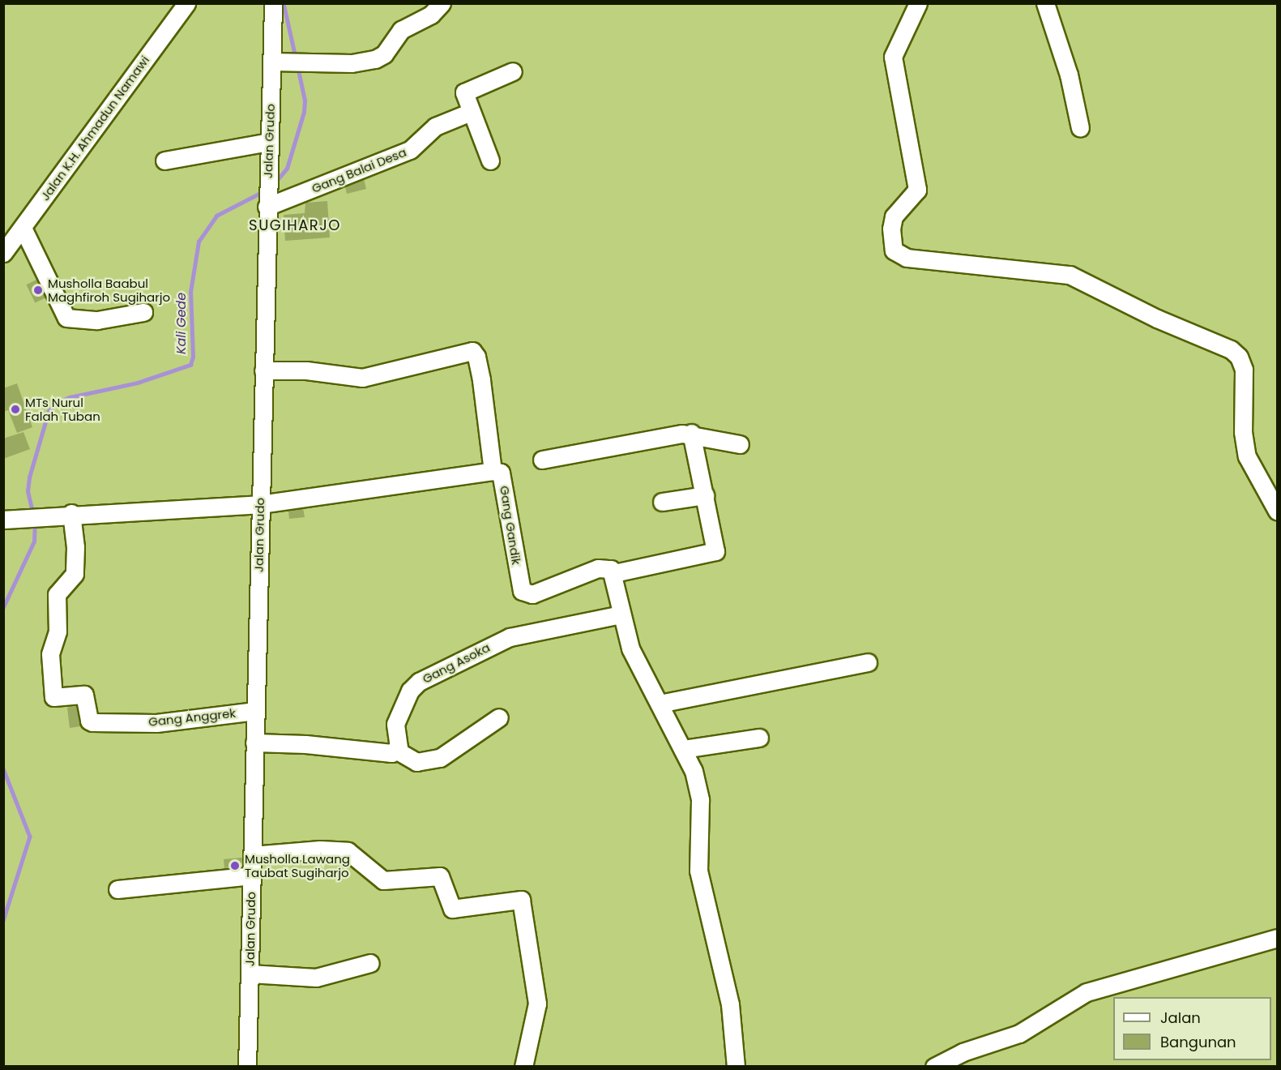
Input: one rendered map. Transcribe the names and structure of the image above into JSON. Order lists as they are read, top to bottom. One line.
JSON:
{"streets":{"street":["Jalan K.H. Ahmadun Namawi","Jalan Grudo","Gang Balai Desa","Gang Gandik","Gang Asoka","Gang Anggrek"]},"crossings":[["Jalan Grudo","Gang Balai Desa"],["Jalan Grudo","Gang Gandik"],["Jalan Grudo","Gang Anggrek"],["Gang Gandik","Gang Anggrek"]],"districts":["SUGIHARJO"],"water":["Kali Gede"],"places":["Musholla Baabul Maghfiroh Sugiharjo","MTs Nurul Falah Tuban","Musholla Lawang Taubat Sugiharjo"],"legend":["Jalan","Bangunan"]}
